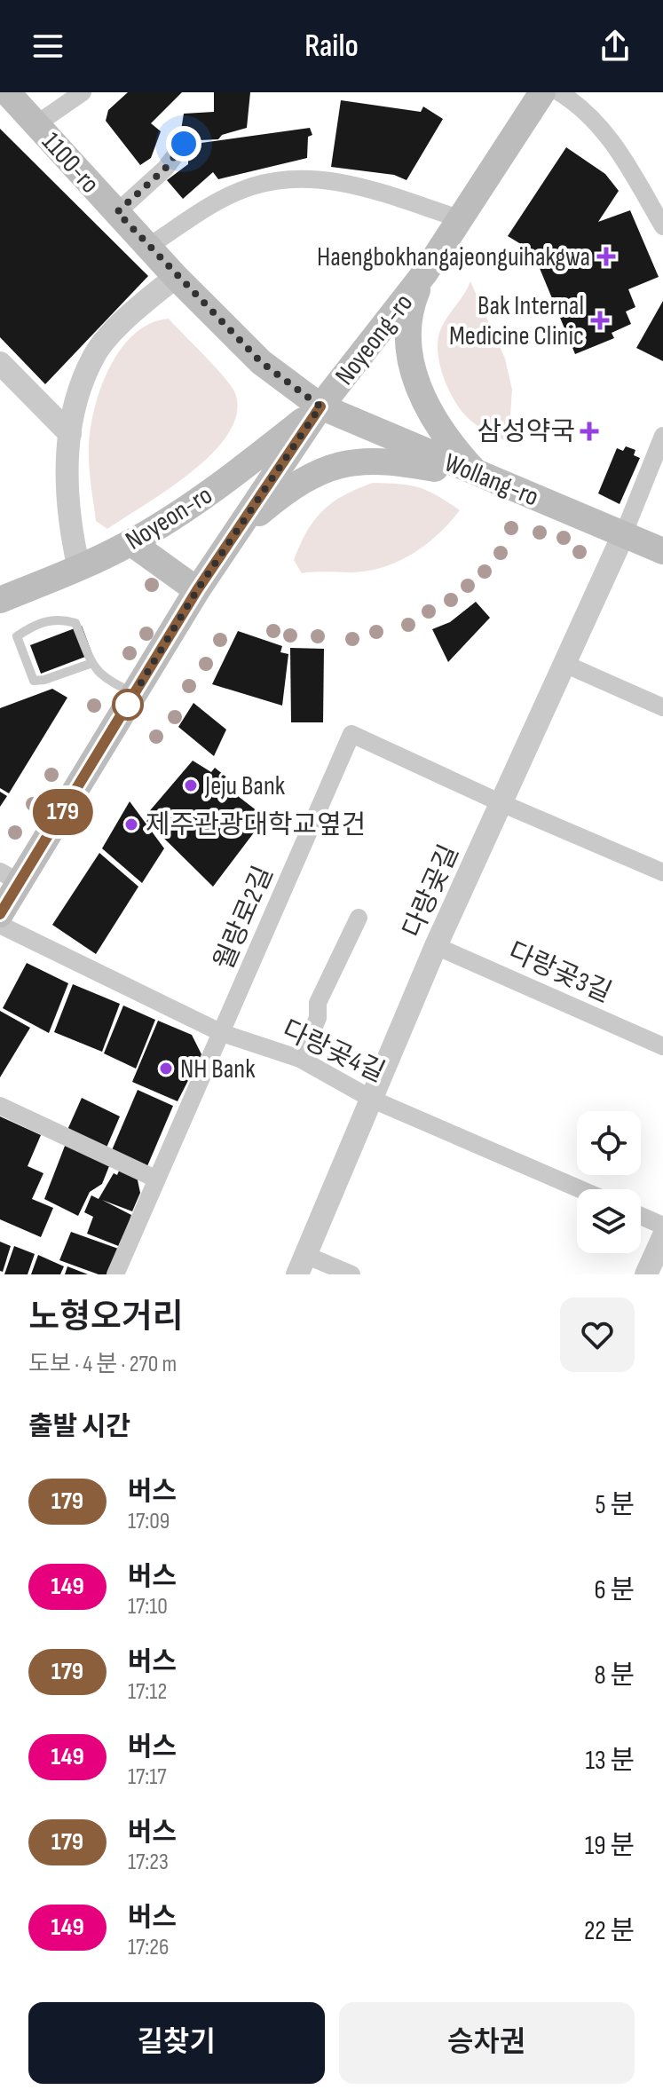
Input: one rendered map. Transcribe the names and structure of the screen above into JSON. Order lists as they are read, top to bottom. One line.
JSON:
{"streets":{"main road":["1100-ro","Noyeong-ro","Wollang-ro","Noyeon-ro"],"street":["다랑곶길","월랑로2길","다랑곶3길","다랑곶4길"]},"crossings":[["1100-ro","Noyeong-ro"],["1100-ro","Wollang-ro"],["1100-ro","Noyeon-ro"],["Noyeong-ro","Wollang-ro"],["Noyeong-ro","Noyeon-ro"],["Wollang-ro","Noyeon-ro"],["Wollang-ro","다랑곶길"],["다랑곶길","월랑로2길"],["다랑곶길","다랑곶3길"],["다랑곶길","다랑곶4길"],["월랑로2길","다랑곶4길"]],"places":{"health":["Haengbokhangajeonguihakgwa","Bak Internal Medicine Clinic","삼성약국"],"other":["Jeju Bank","제주관광대학교옆건","NH Bank"]},"lines":["bus line 179"],"page":{"header":"Railo","on_map":"179","heading":[["노형오거리","도보 · 4 분 · 270 m"],"출발 시간"],"list":[{"mark":"179","name":"버스","note":"17:09","value":"5 분"},{"mark":"149","name":"버스","note":"17:10","value":"6 분"},{"mark":"179","name":"버스","note":"17:12","value":"8 분"},{"mark":"149","name":"버스","note":"17:17","value":"13 분"},{"mark":"179","name":"버스","note":"17:23","value":"19 분"},{"mark":"149","name":"버스","note":"17:26","value":"22 분"}],"buttons":["길찾기","승차권"]}}
